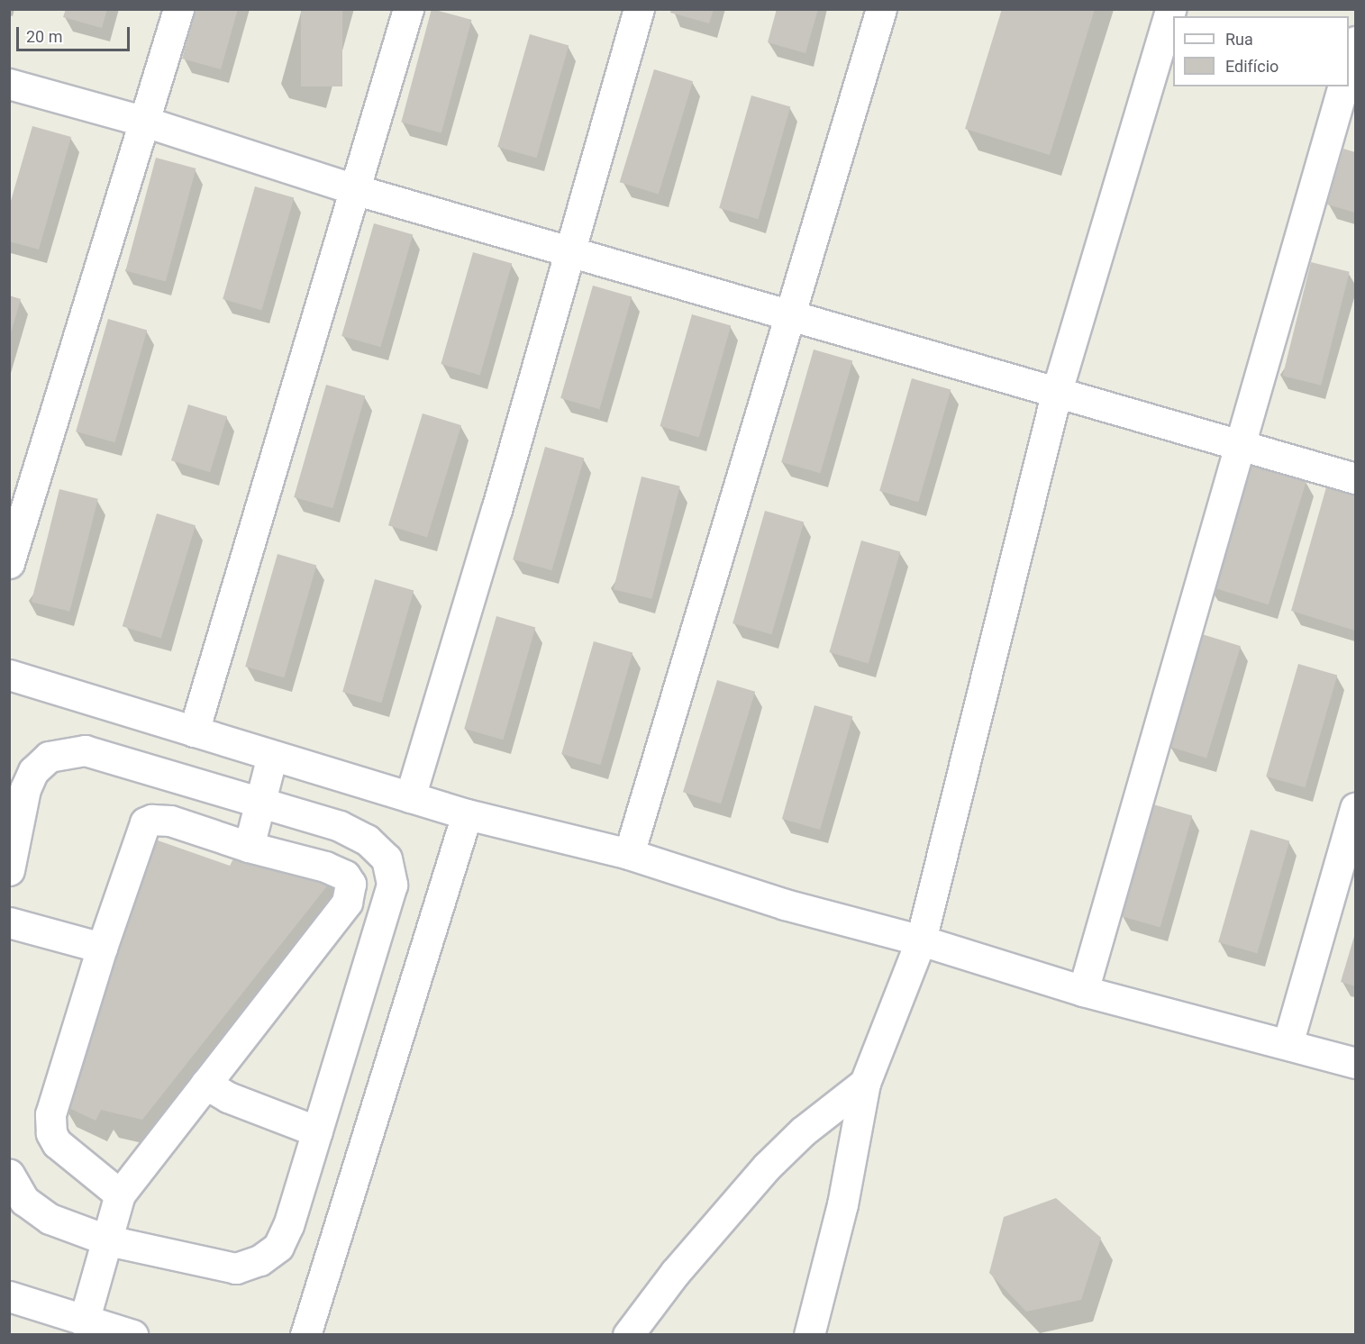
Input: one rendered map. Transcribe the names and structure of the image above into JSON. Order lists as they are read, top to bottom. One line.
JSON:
{"legend":["Rua","Edifício"],"scale_bar":"20 m"}
